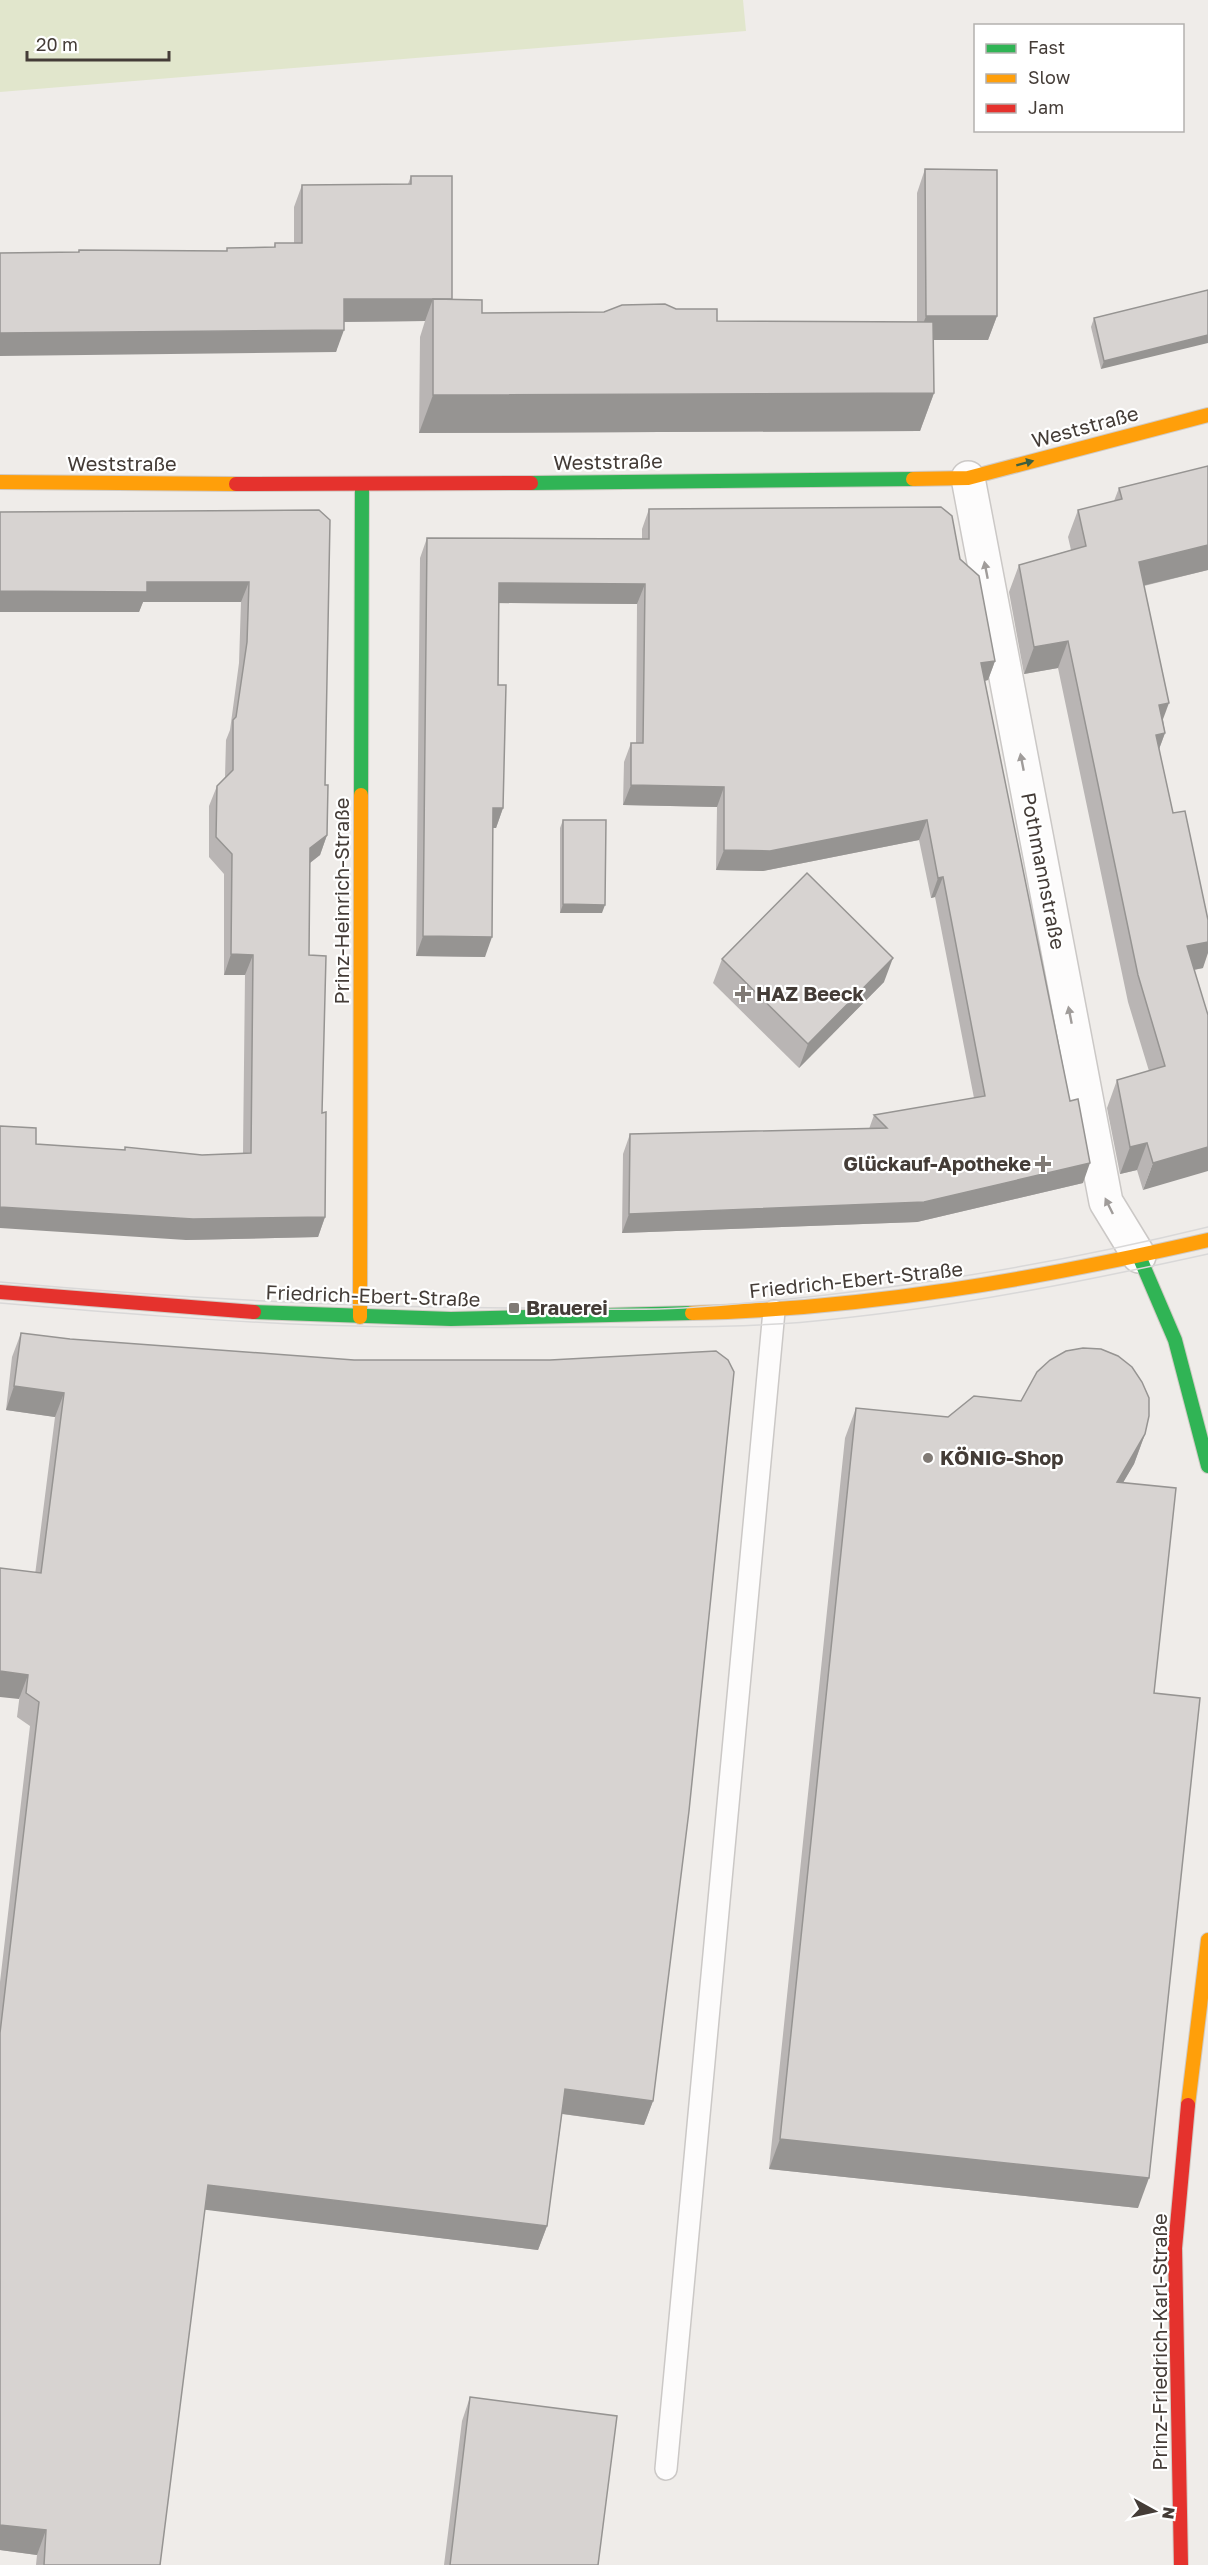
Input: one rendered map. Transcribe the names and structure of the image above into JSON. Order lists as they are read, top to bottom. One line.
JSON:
{"streets":{"street":["Weststraße","Pothmannstraße","Prinz-Heinrich-Straße","Friedrich-Ebert-Straße","Prinz-Friedrich-Karl-Straße"]},"crossings":[["Weststraße","Pothmannstraße"],["Weststraße","Prinz-Heinrich-Straße"],["Pothmannstraße","Friedrich-Ebert-Straße"],["Prinz-Heinrich-Straße","Friedrich-Ebert-Straße"]],"one_way":["Pothmannstraße"],"places":{"health":["HAZ Beeck","Glückauf-Apotheke"],"transit":["Brauerei"],"other":["KÖNIG-Shop"]},"legend":["Fast","Slow","Jam"],"scale_bar":"20 m","north":"right"}
